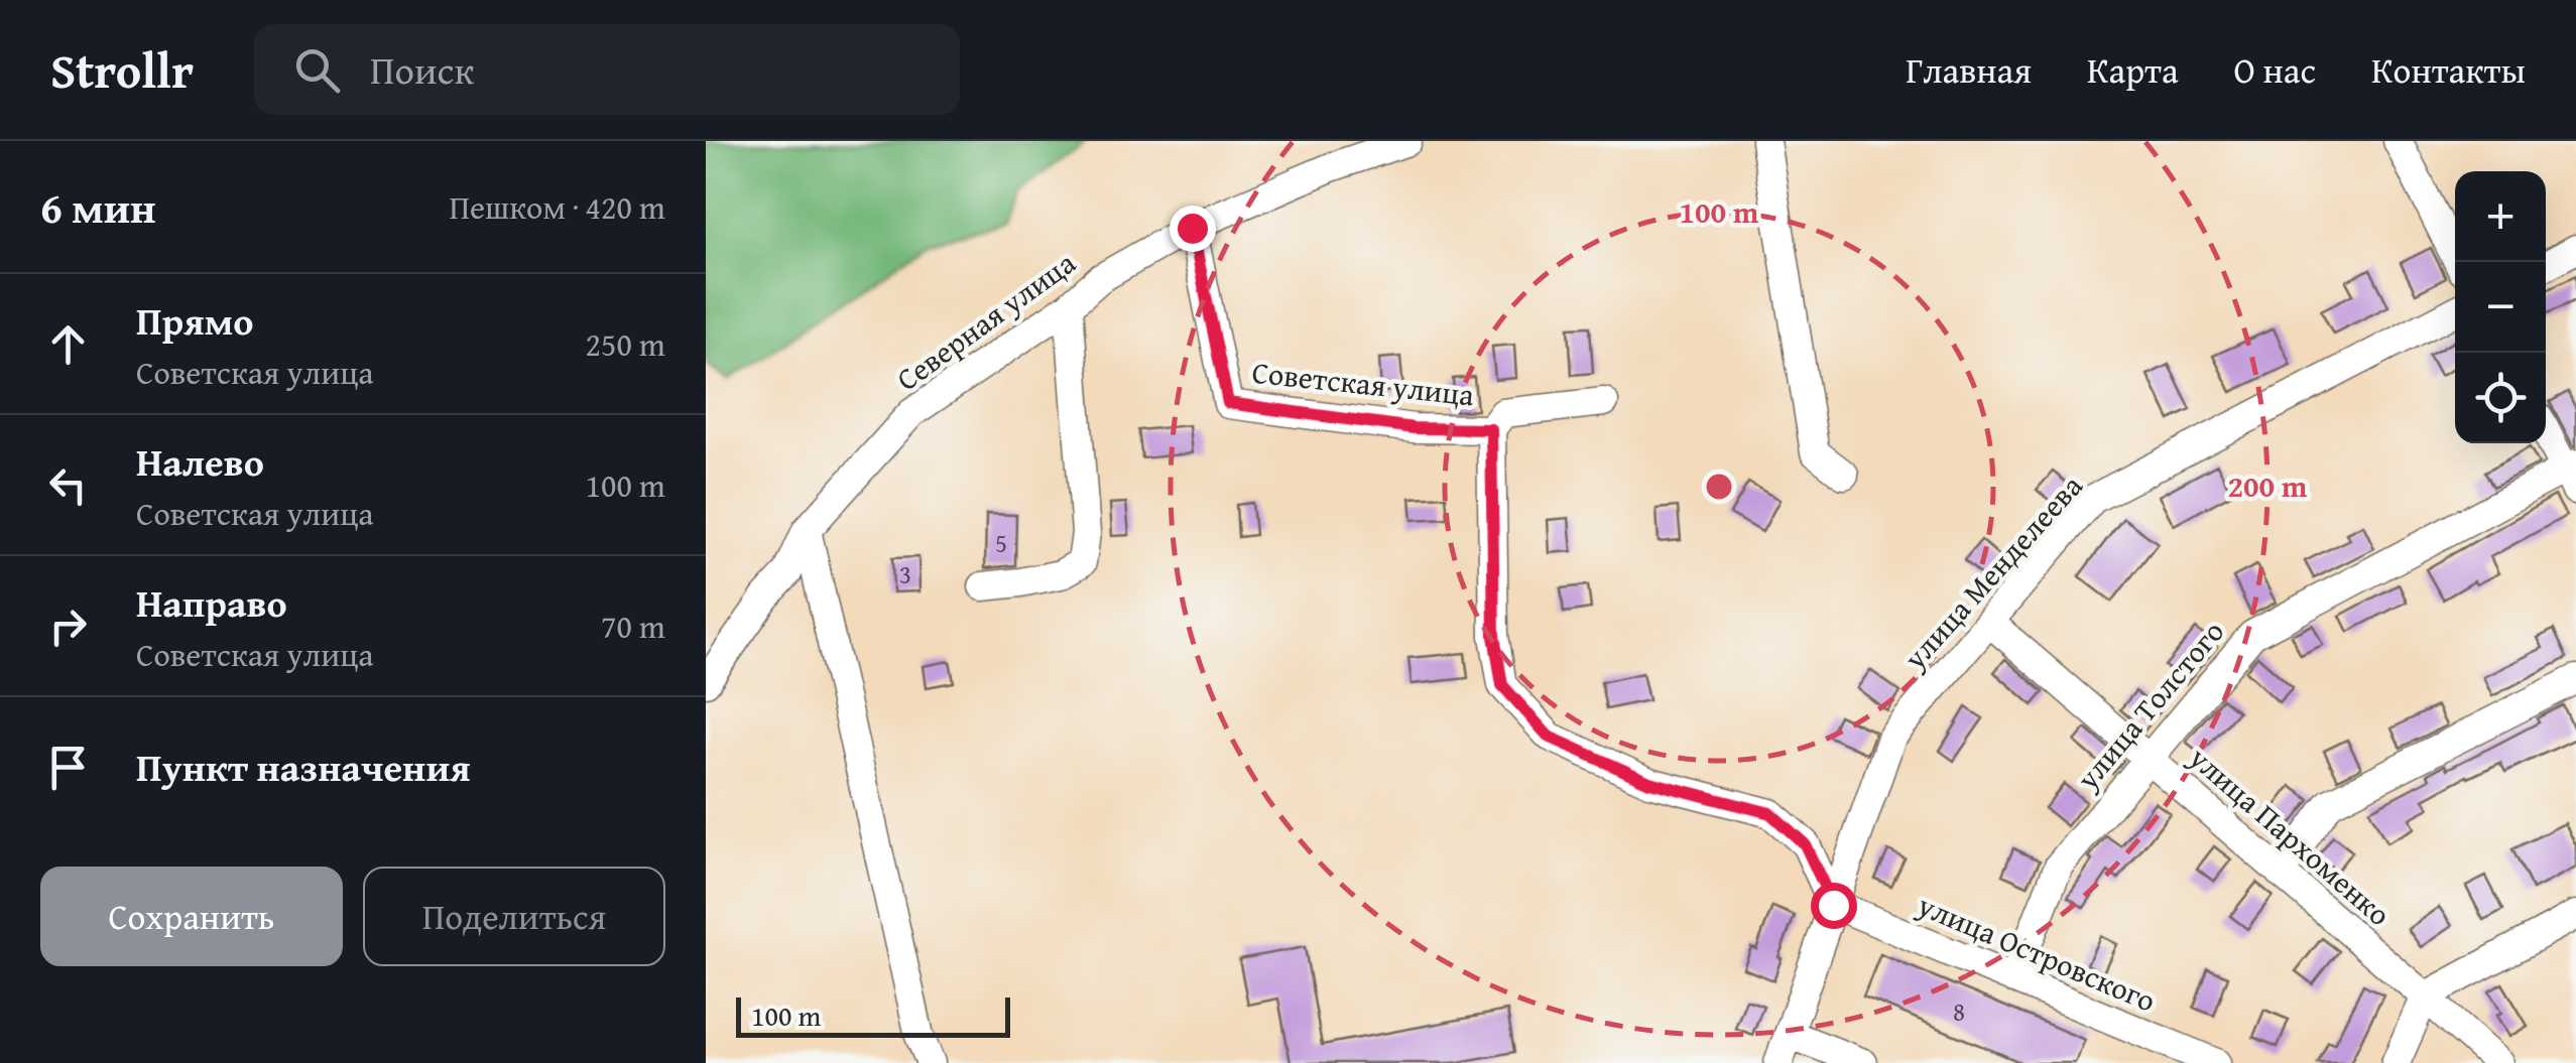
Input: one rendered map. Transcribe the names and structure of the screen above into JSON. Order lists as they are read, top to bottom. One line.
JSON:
{"streets":{"street":["Северная улица","Советская улица","улица Менделеева","улица Толстого","улица Пархоменко","улица Островского"]},"crossings":[["Северная улица","Советская улица"],["Советская улица","улица Менделеева"],["Советская улица","улица Островского"],["улица Менделеева","улица Пархоменко"],["улица Менделеева","улица Островского"],["улица Толстого","улица Пархоменко"],["улица Толстого","улица Островского"]],"house_numbers":["5","3","8"],"scale_bar":"100 m","page":{"header":"Strollr","search":"Поиск","nav":["Главная","Карта","О нас","Контакты"],"heading":["6 мин","Пешком · 420 m"],"map_buttons":["+","−"],"list":[["Прямо","Советская улица","250 m"],["Налево","Советская улица","100 m"],["Направо","Советская улица","70 m"],"Пункт назначения"],"buttons":["Сохранить","Поделиться"],"scale":"100 m"},"rings":["100 m","200 m"]}
